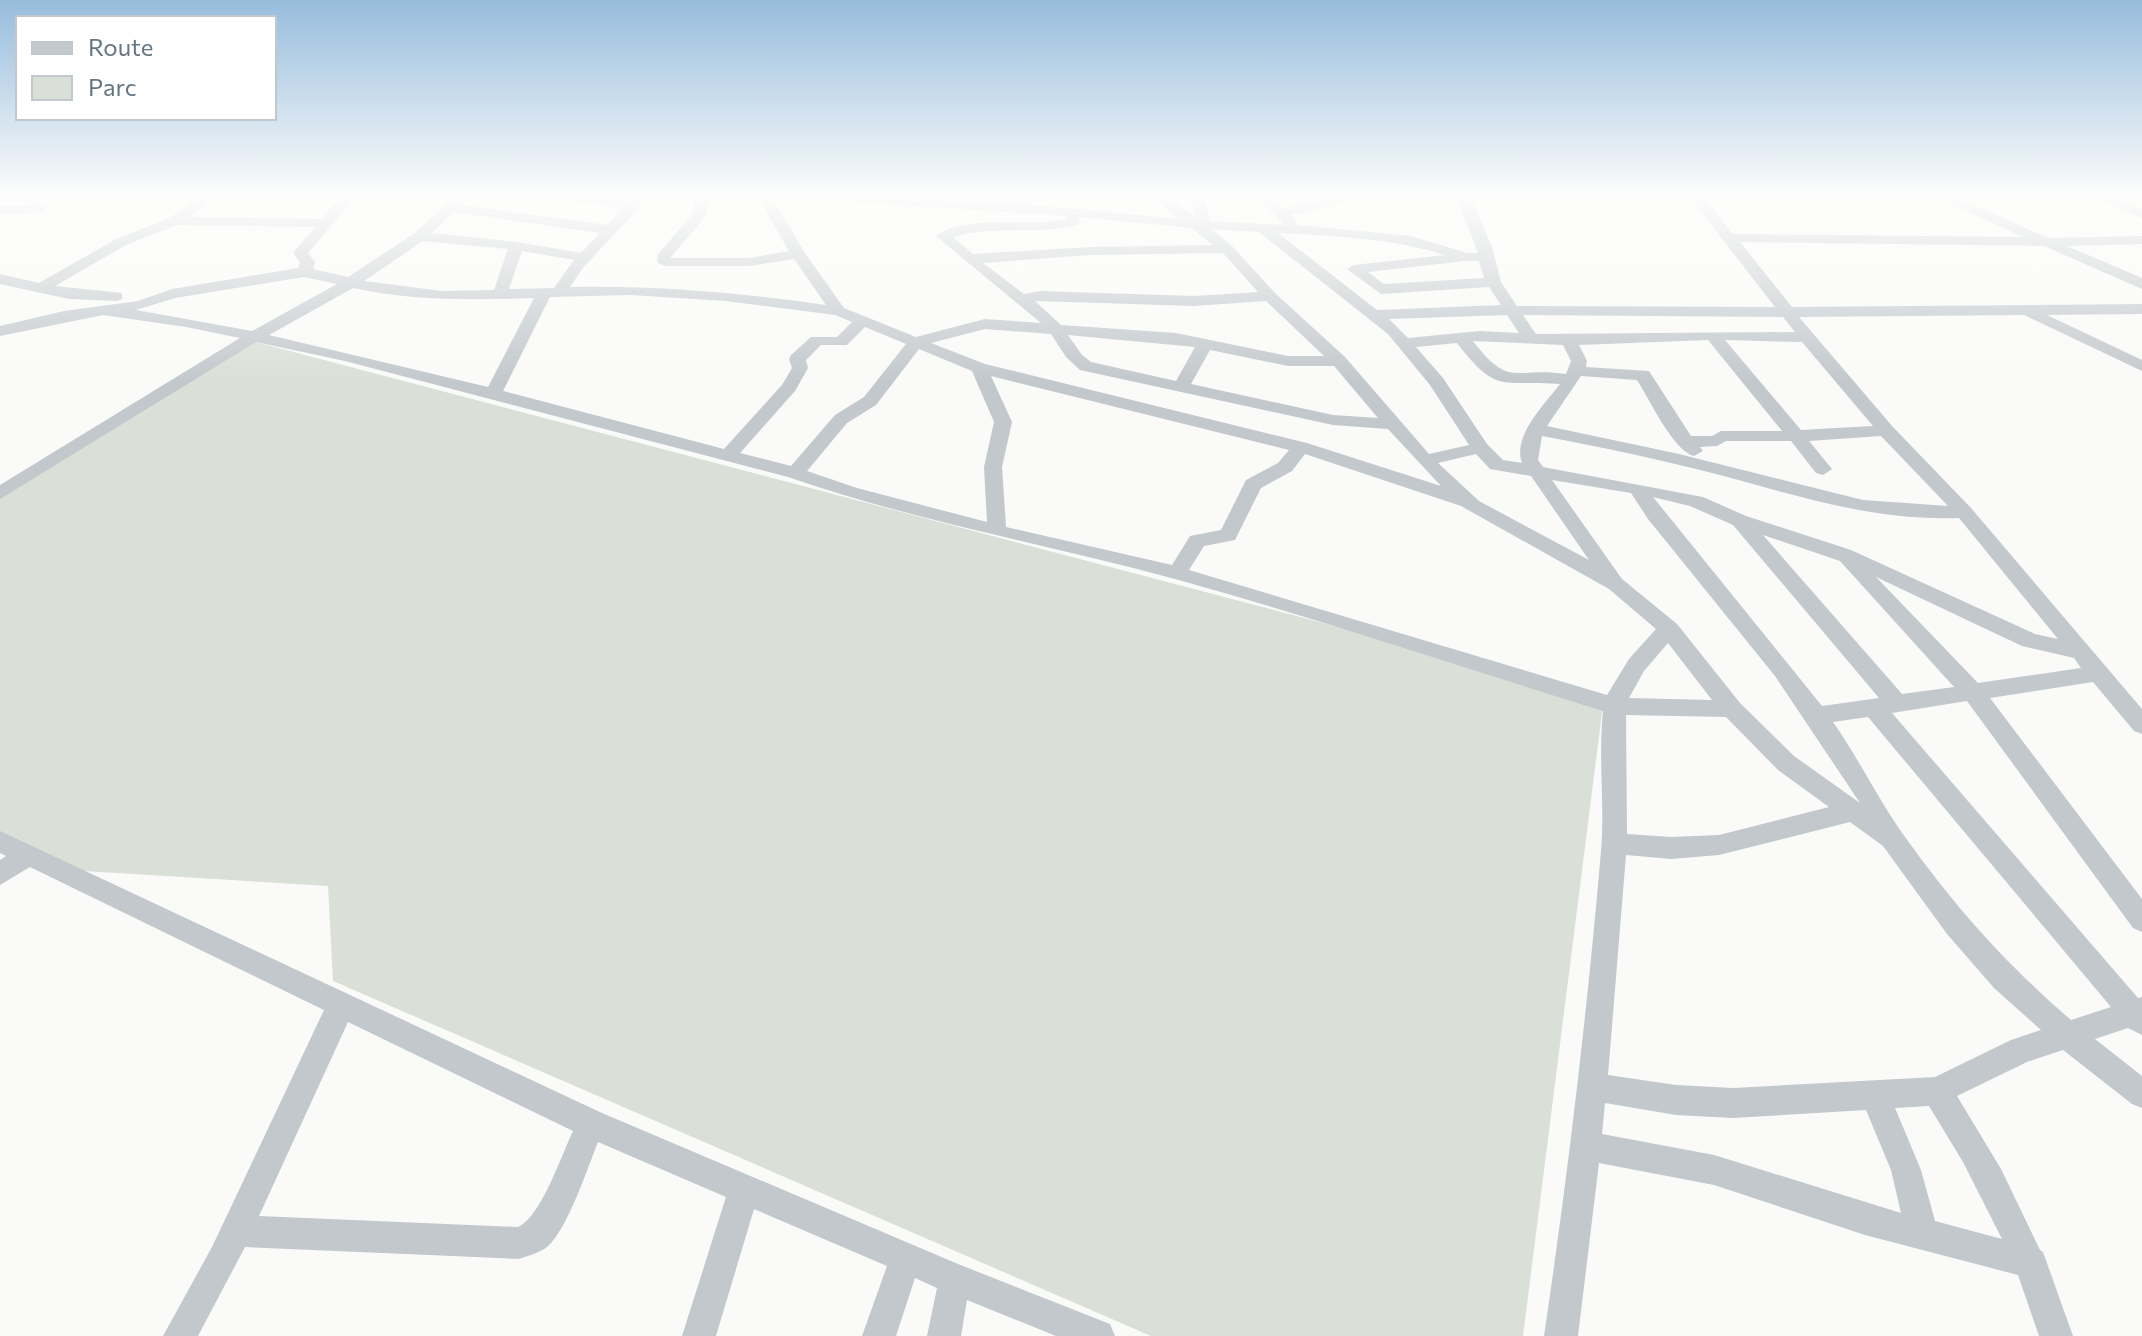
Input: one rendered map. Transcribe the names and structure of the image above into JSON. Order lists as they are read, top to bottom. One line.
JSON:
{"legend":["Route","Parc"]}
